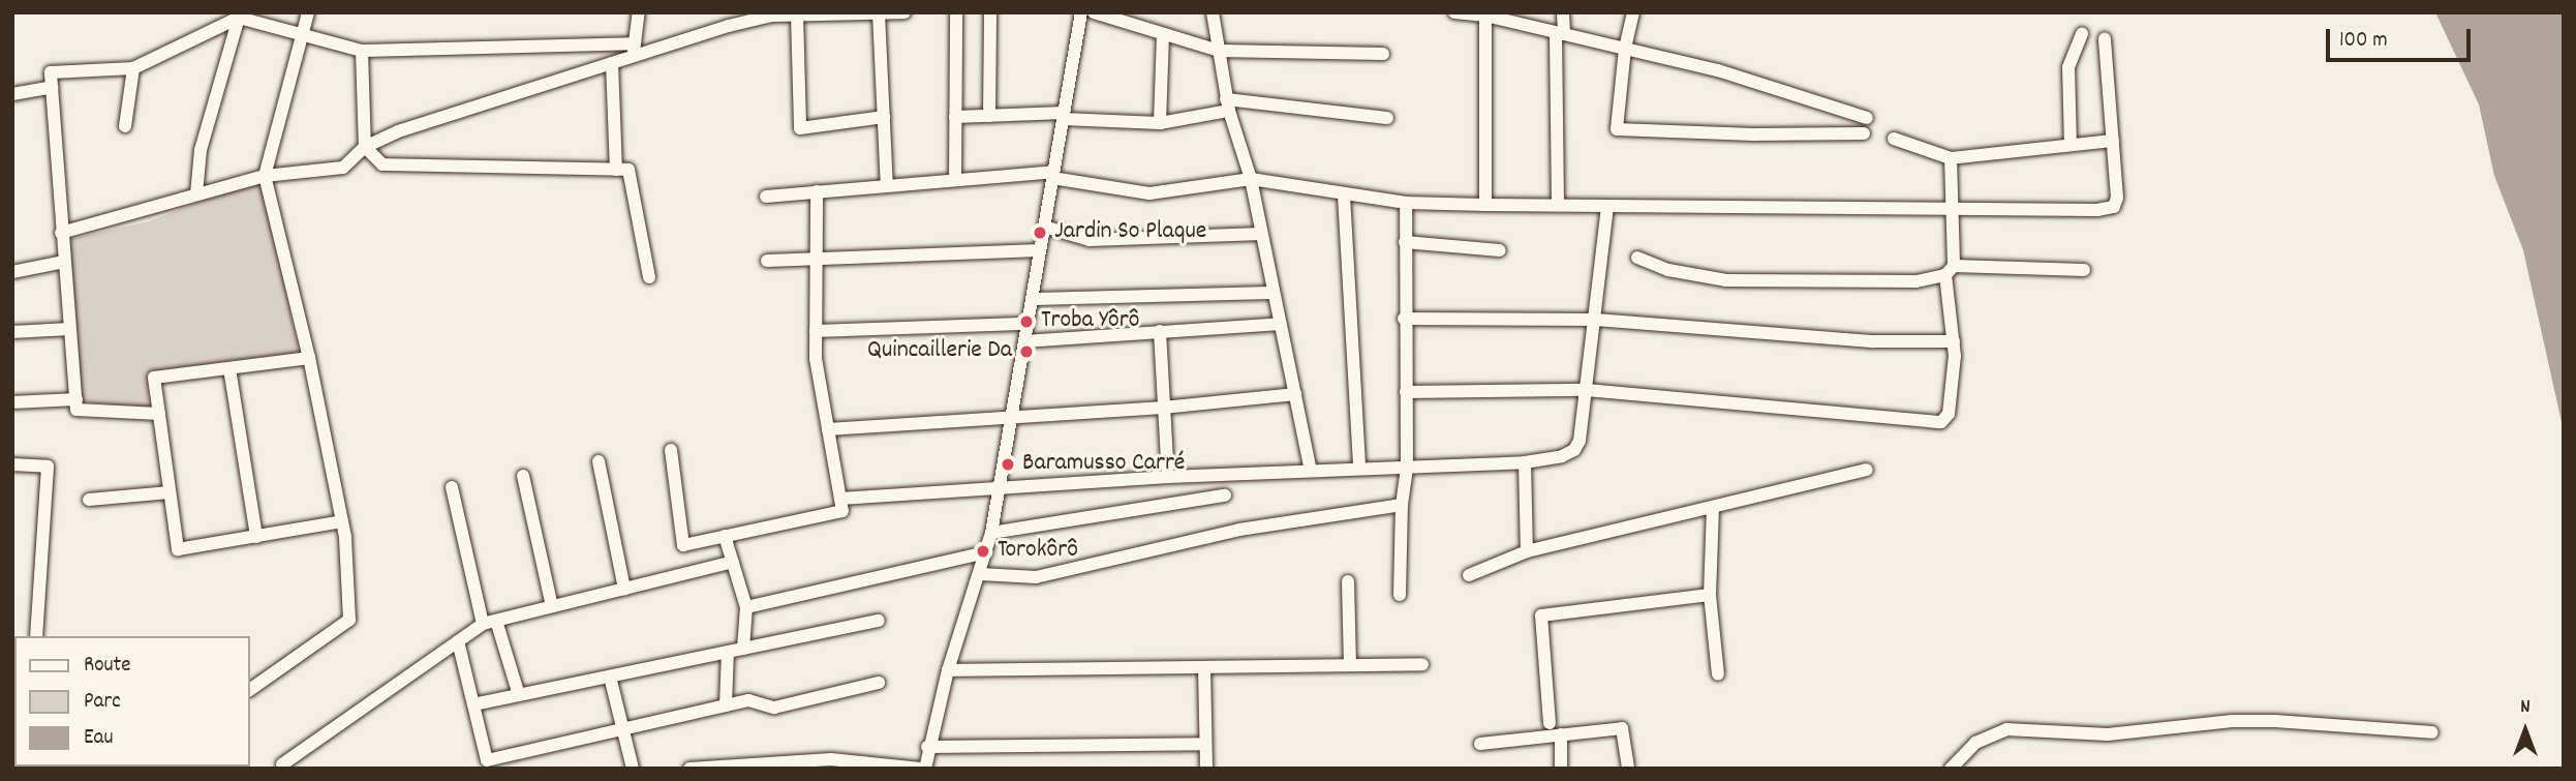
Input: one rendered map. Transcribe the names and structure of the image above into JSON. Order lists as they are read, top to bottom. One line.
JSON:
{"places":["Jardin So Plaque","Troba Yôrô","Quincaillerie Da","Baramusso Carré","Torokôrô"],"legend":["Route","Parc","Eau"],"scale_bar":"100 m","north":"top"}
